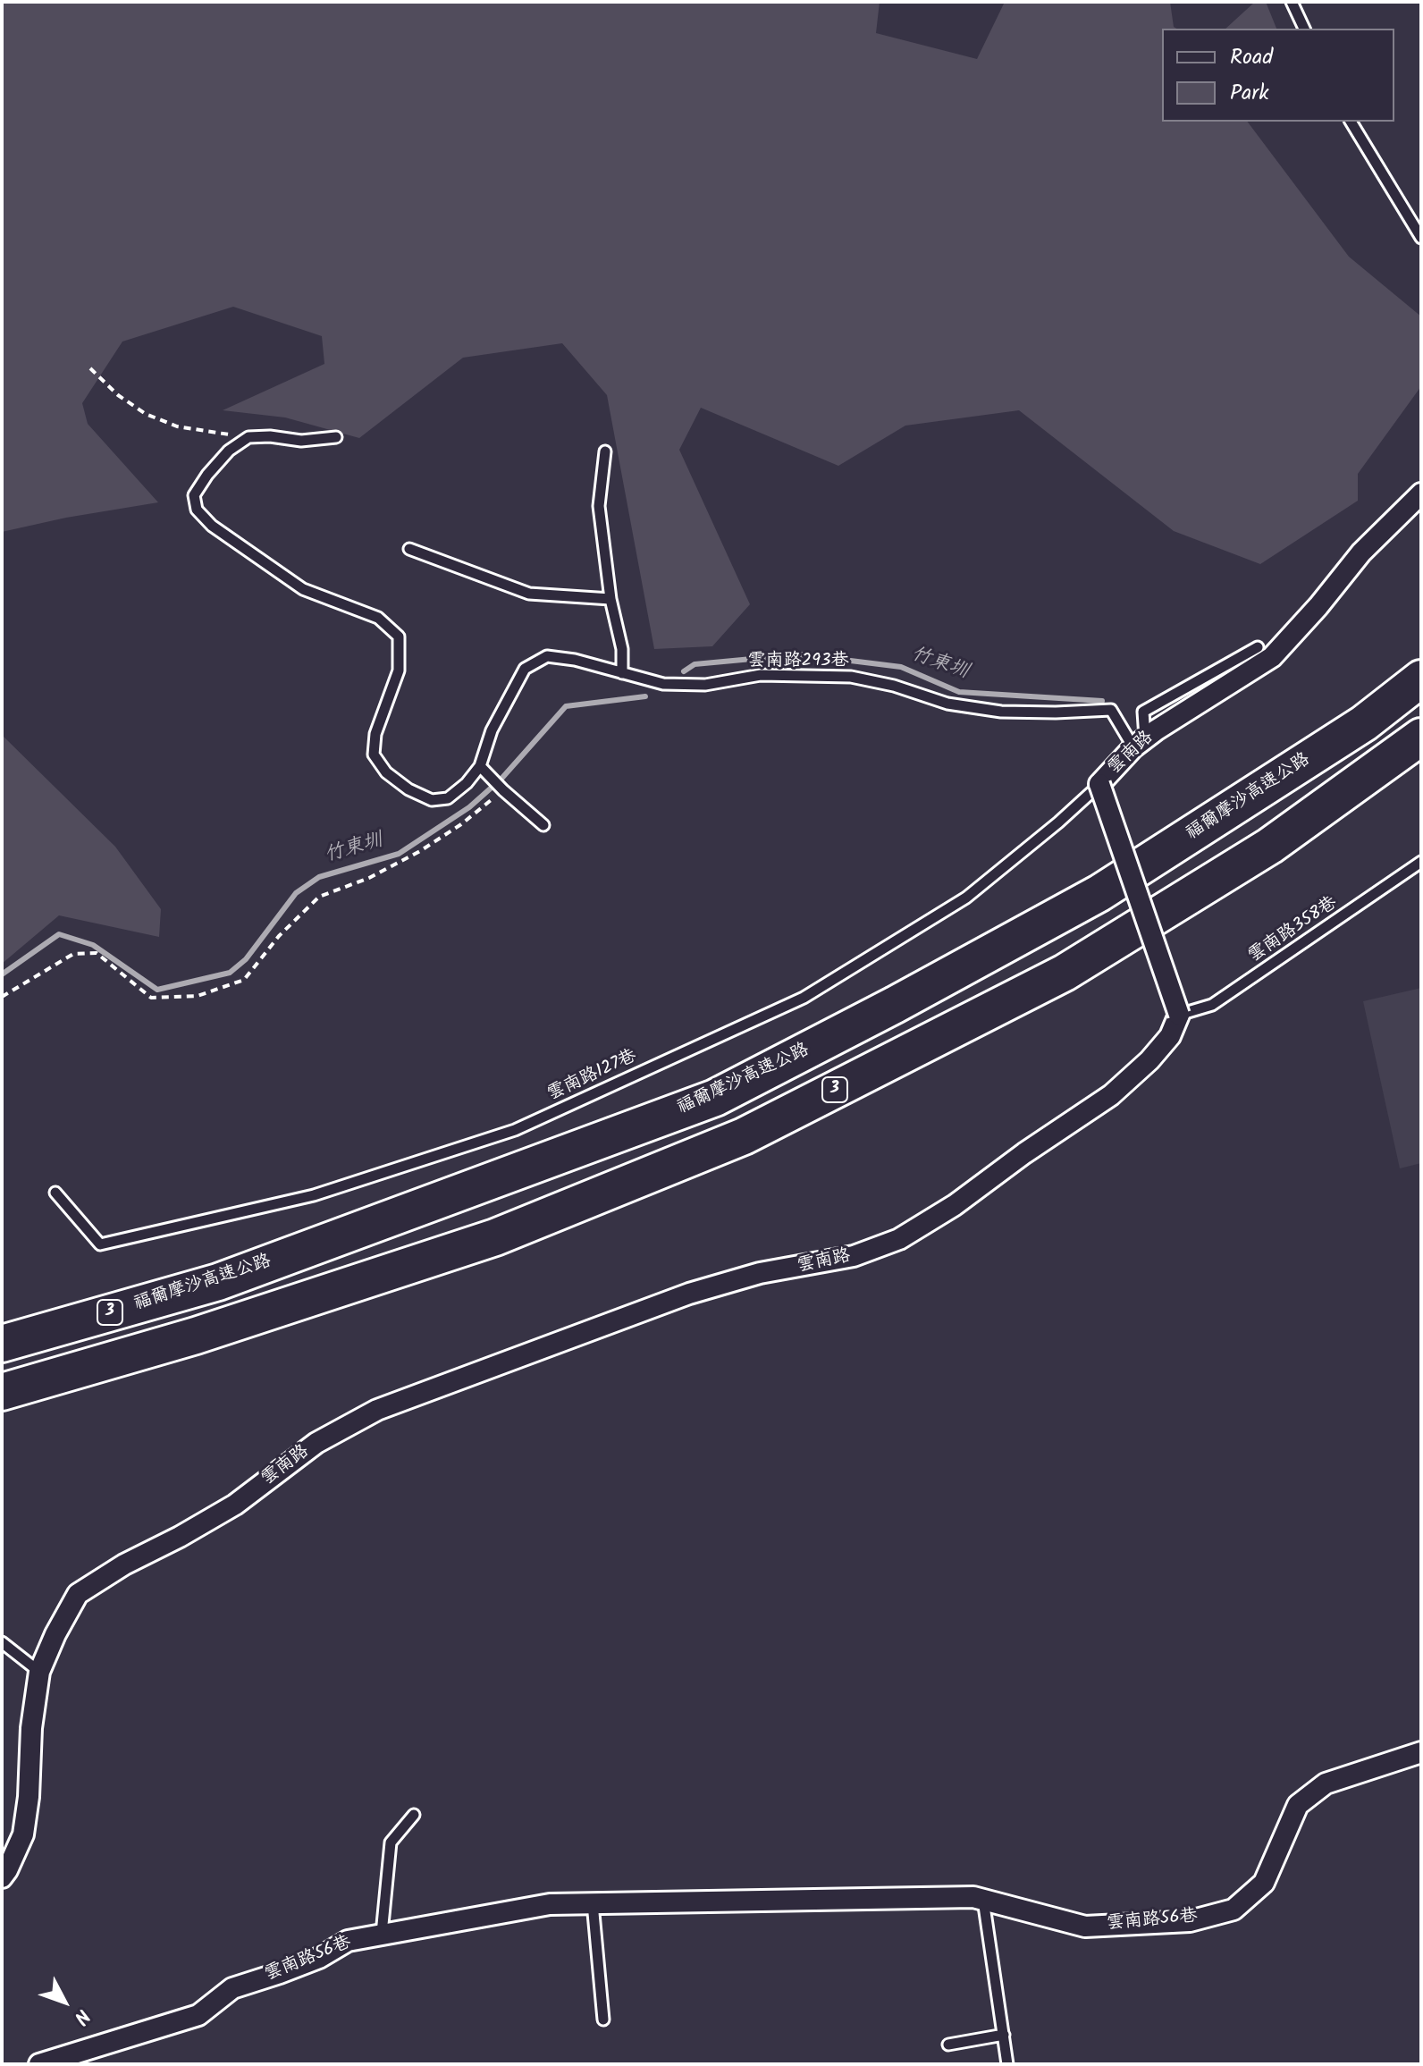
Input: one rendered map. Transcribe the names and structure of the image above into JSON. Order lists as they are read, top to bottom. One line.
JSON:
{"streets":{"highway":["福爾摩沙高速公路","3"],"street":["雲南路","雲南路56巷"],"lane":["雲南路293巷","雲南路358巷","雲南路127巷"]},"crossings":[["雲南路293巷","雲南路"],["雲南路","雲南路358巷"],["雲南路","雲南路127巷"]],"water":["竹東圳"],"legend":["Road","Park"],"north":"bottom right"}
